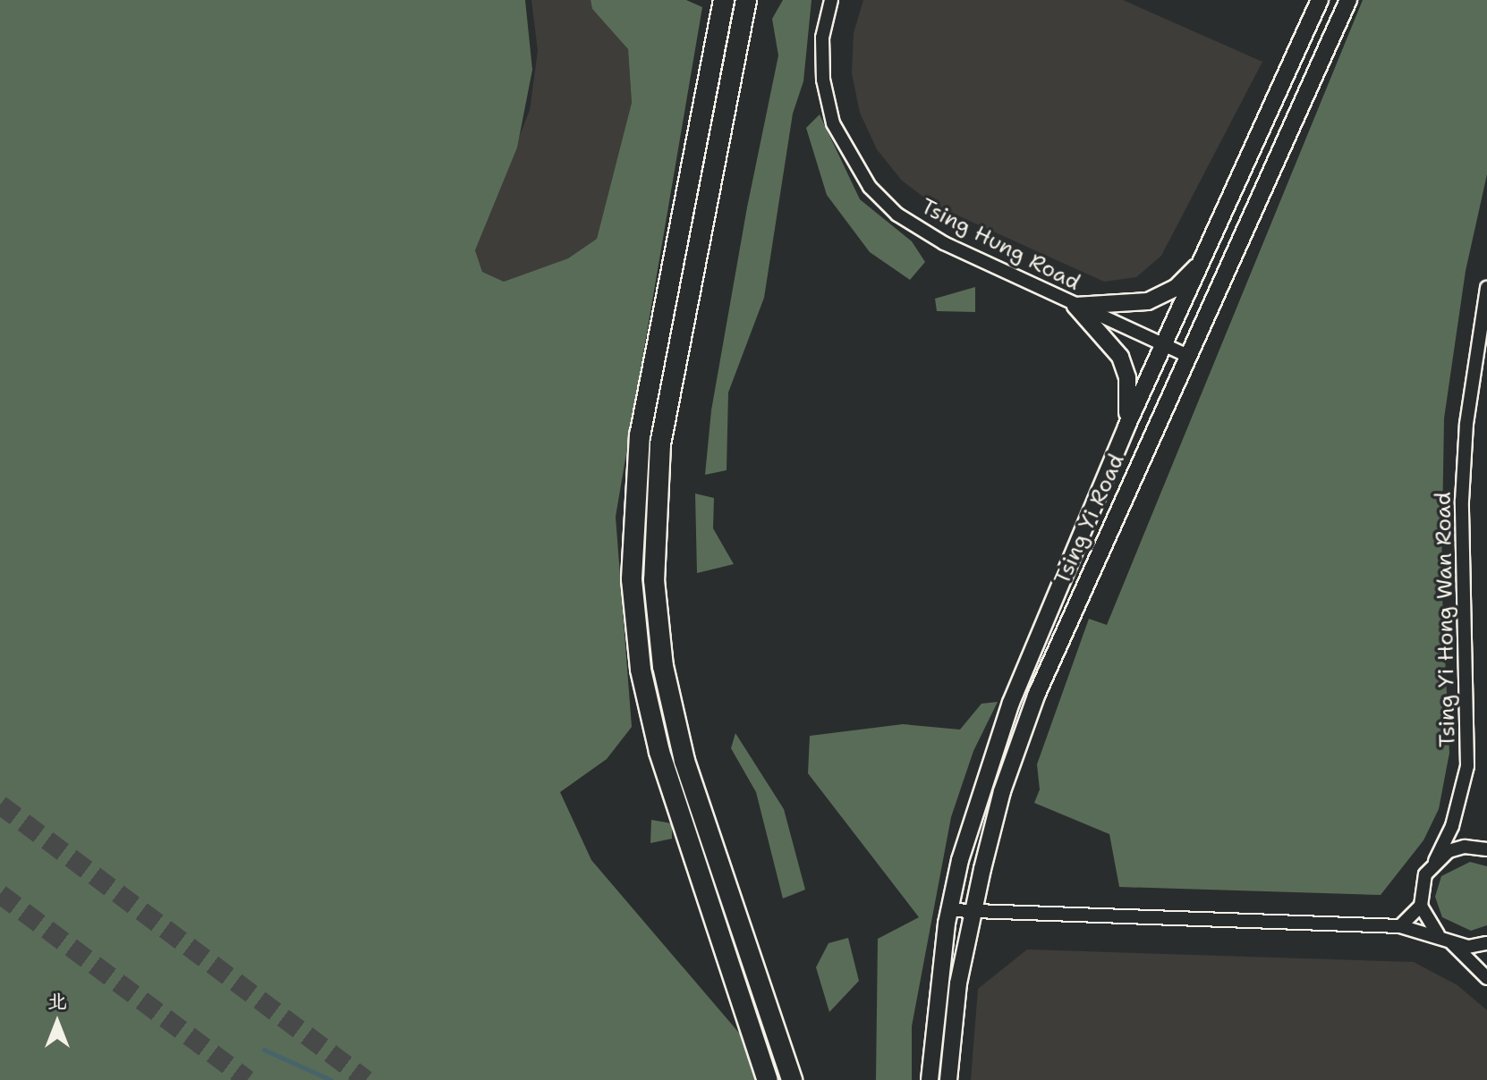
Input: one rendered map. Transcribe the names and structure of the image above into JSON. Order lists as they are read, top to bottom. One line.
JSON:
{"streets":{"main road":["Tsing Yi Road"],"street":["Tsing Hung Road","Tsing Yi Hong Wan Road"]},"crossings":[["Tsing Hung Road","Tsing Yi Road"]],"north":"top"}
